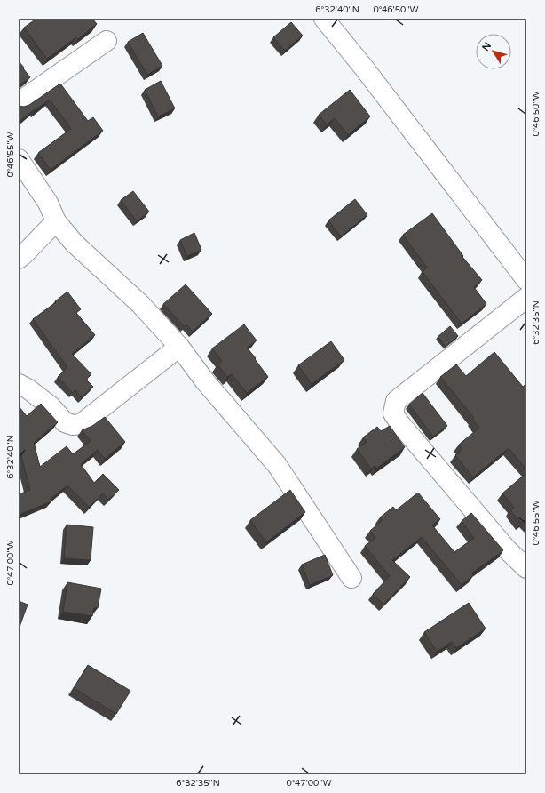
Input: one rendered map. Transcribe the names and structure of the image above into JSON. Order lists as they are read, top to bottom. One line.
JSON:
{"north":"top left","coordinates":["6°32'40\"N","0°46'50\"W","0°46'55\"W","6°32'35\"N","0°47'00\"W"]}
